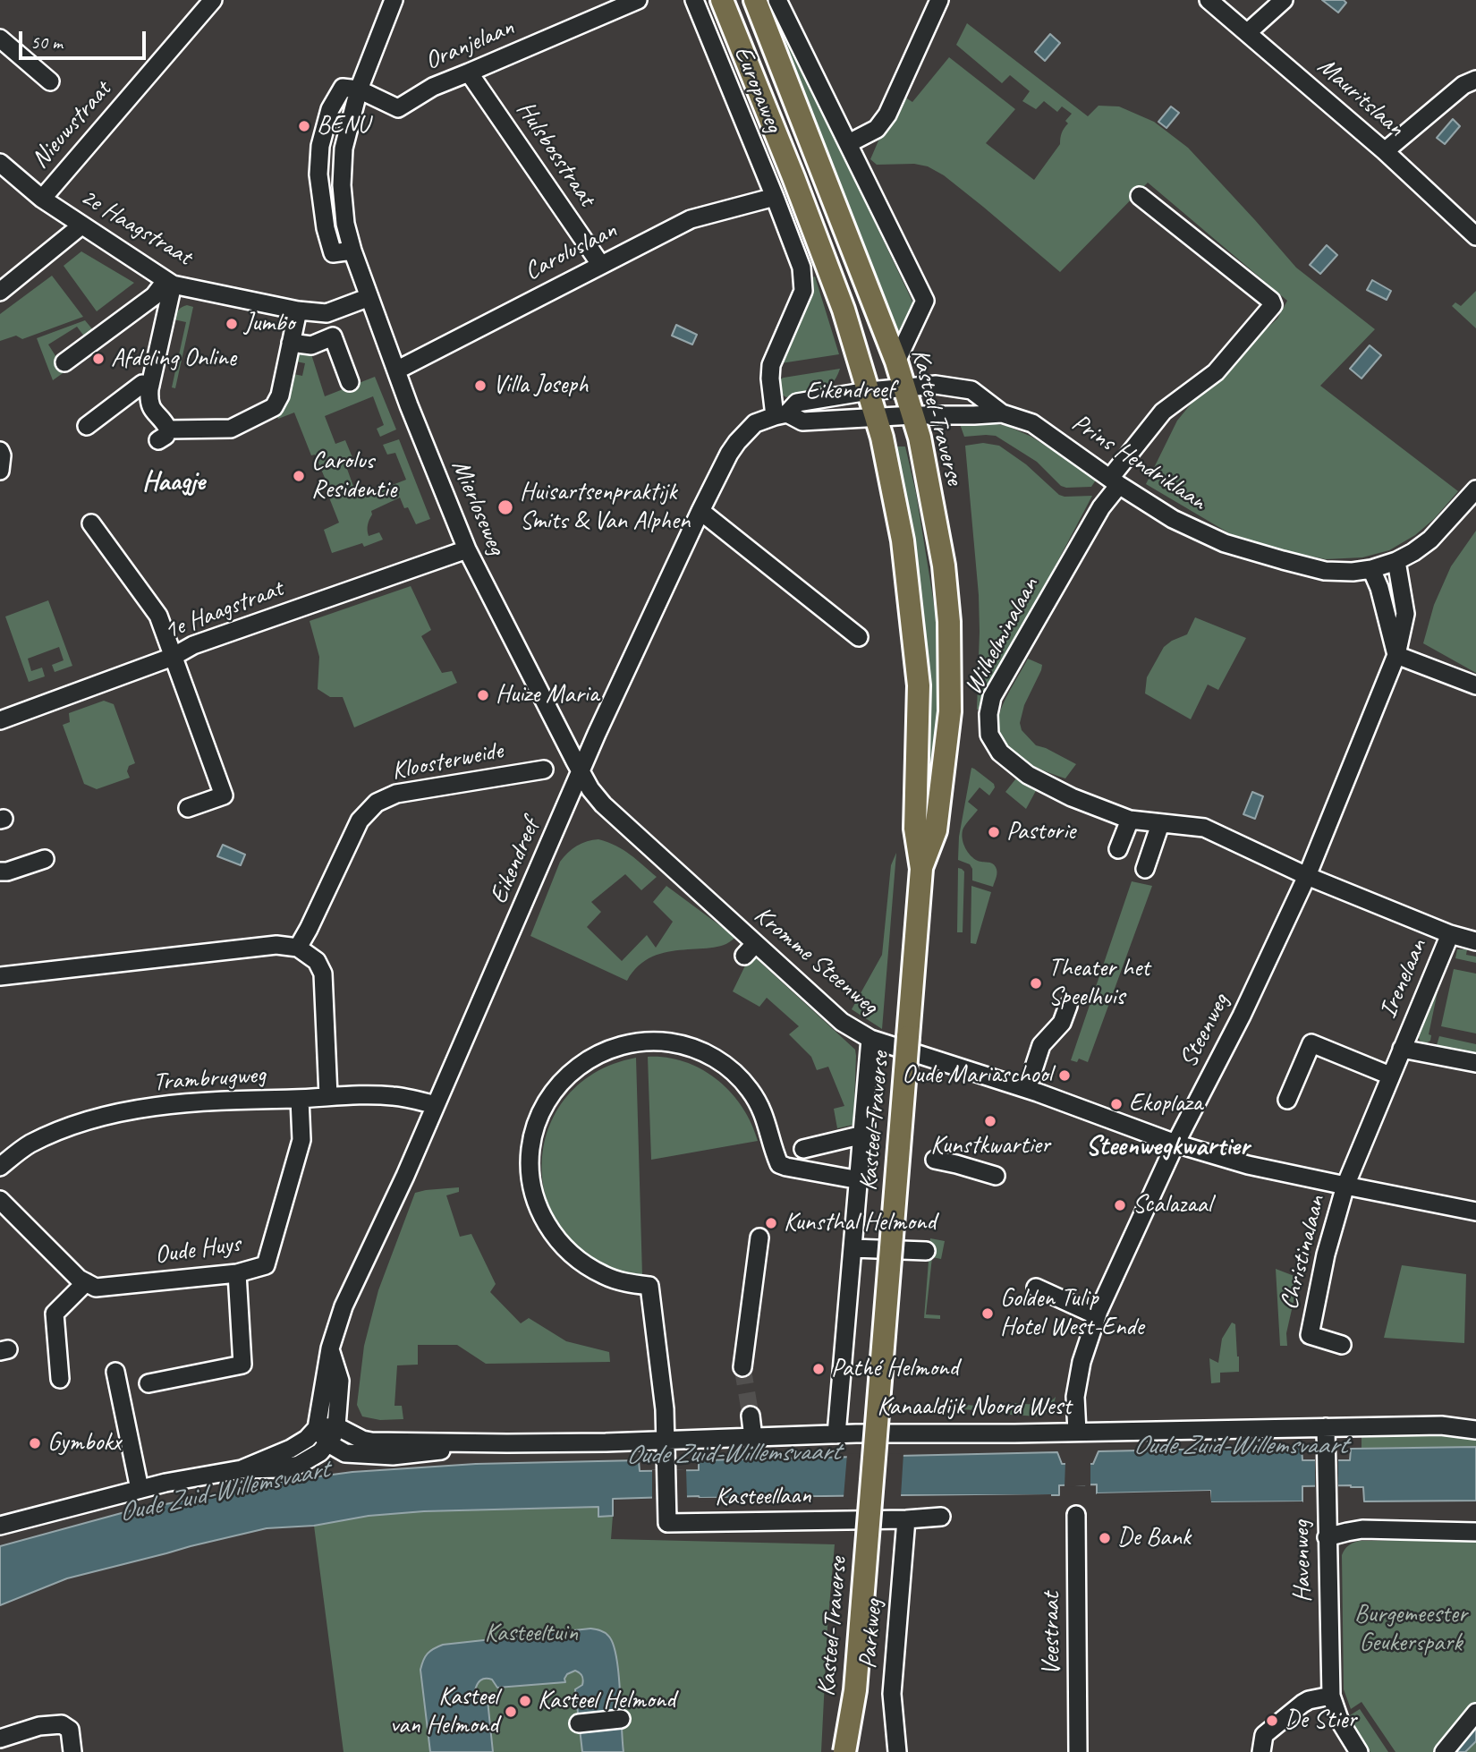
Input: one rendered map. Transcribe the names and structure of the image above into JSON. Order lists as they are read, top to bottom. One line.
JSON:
{"streets":{"main road":["Kasteel-Traverse"],"street":["Oranjelaan","Europaweg","Mauritslaan","Nieuwstraat","Hulsbosstraat","2e Haagstraat","Caroluslaan","Eikendreef","Prins Hendriklaan","Mierloseweg","1e Haagstraat","Wilhelminalaan","Kloosterweide","Kromme Steenweg","Irenelaan","Steenweg","Trambrugweg","Oude Huys","Christinalaan","Kanaaldijk Noord West","Kasteellaan","Havenweg","Parkweg","Veestraat"]},"crossings":[["Oranjelaan","Hulsbosstraat"],["Oranjelaan","Mierloseweg"],["Europaweg","Caroluslaan"],["Europaweg","Eikendreef"],["Nieuwstraat","2e Haagstraat"],["Hulsbosstraat","Caroluslaan"],["2e Haagstraat","Mierloseweg"],["Caroluslaan","Eikendreef"],["Caroluslaan","Mierloseweg"],["Eikendreef","Kasteel-Traverse"],["Eikendreef","Prins Hendriklaan"],["Eikendreef","Mierloseweg"],["Eikendreef","Kromme Steenweg"],["Eikendreef","Trambrugweg"],["Kasteel-Traverse","Prins Hendriklaan"],["Prins Hendriklaan","Wilhelminalaan"],["Prins Hendriklaan","Steenweg"],["Mierloseweg","1e Haagstraat"],["Mierloseweg","Kromme Steenweg"],["Wilhelminalaan","Irenelaan"],["Wilhelminalaan","Steenweg"],["Kromme Steenweg","Steenweg"],["Kromme Steenweg","Christinalaan"],["Irenelaan","Steenweg"],["Irenelaan","Christinalaan"],["Steenweg","Christinalaan"],["Steenweg","Kanaaldijk Noord West"],["Trambrugweg","Oude Huys"],["Kanaaldijk Noord West","Kasteellaan"],["Kanaaldijk Noord West","Havenweg"],["Kasteellaan","Parkweg"]],"districts":["Haagje","Steenwegkwartier"],"water":["Oude Zuid-Willemsvaart"],"parks":["Burgemeester Geukerspark","Kasteeltuin"],"places":["BENU","Jumbo","Afdeling Online","Villa Joseph","Carolus Residentie","Huisartsenpraktijk Smits & Van Alphen","Huize Maria","Pastorie","Theater het Speelhuis","Oude Mariaschool","Ekoplaza","Kunstkwartier","Scalazaal","Kunsthal Helmond","Golden Tulip Hotel West-Ende","Pathé Helmond","Gymbokx","De Bank","Kasteel Helmond","Kasteel van Helmond","De Stier"],"scale_bar":"50 m"}
